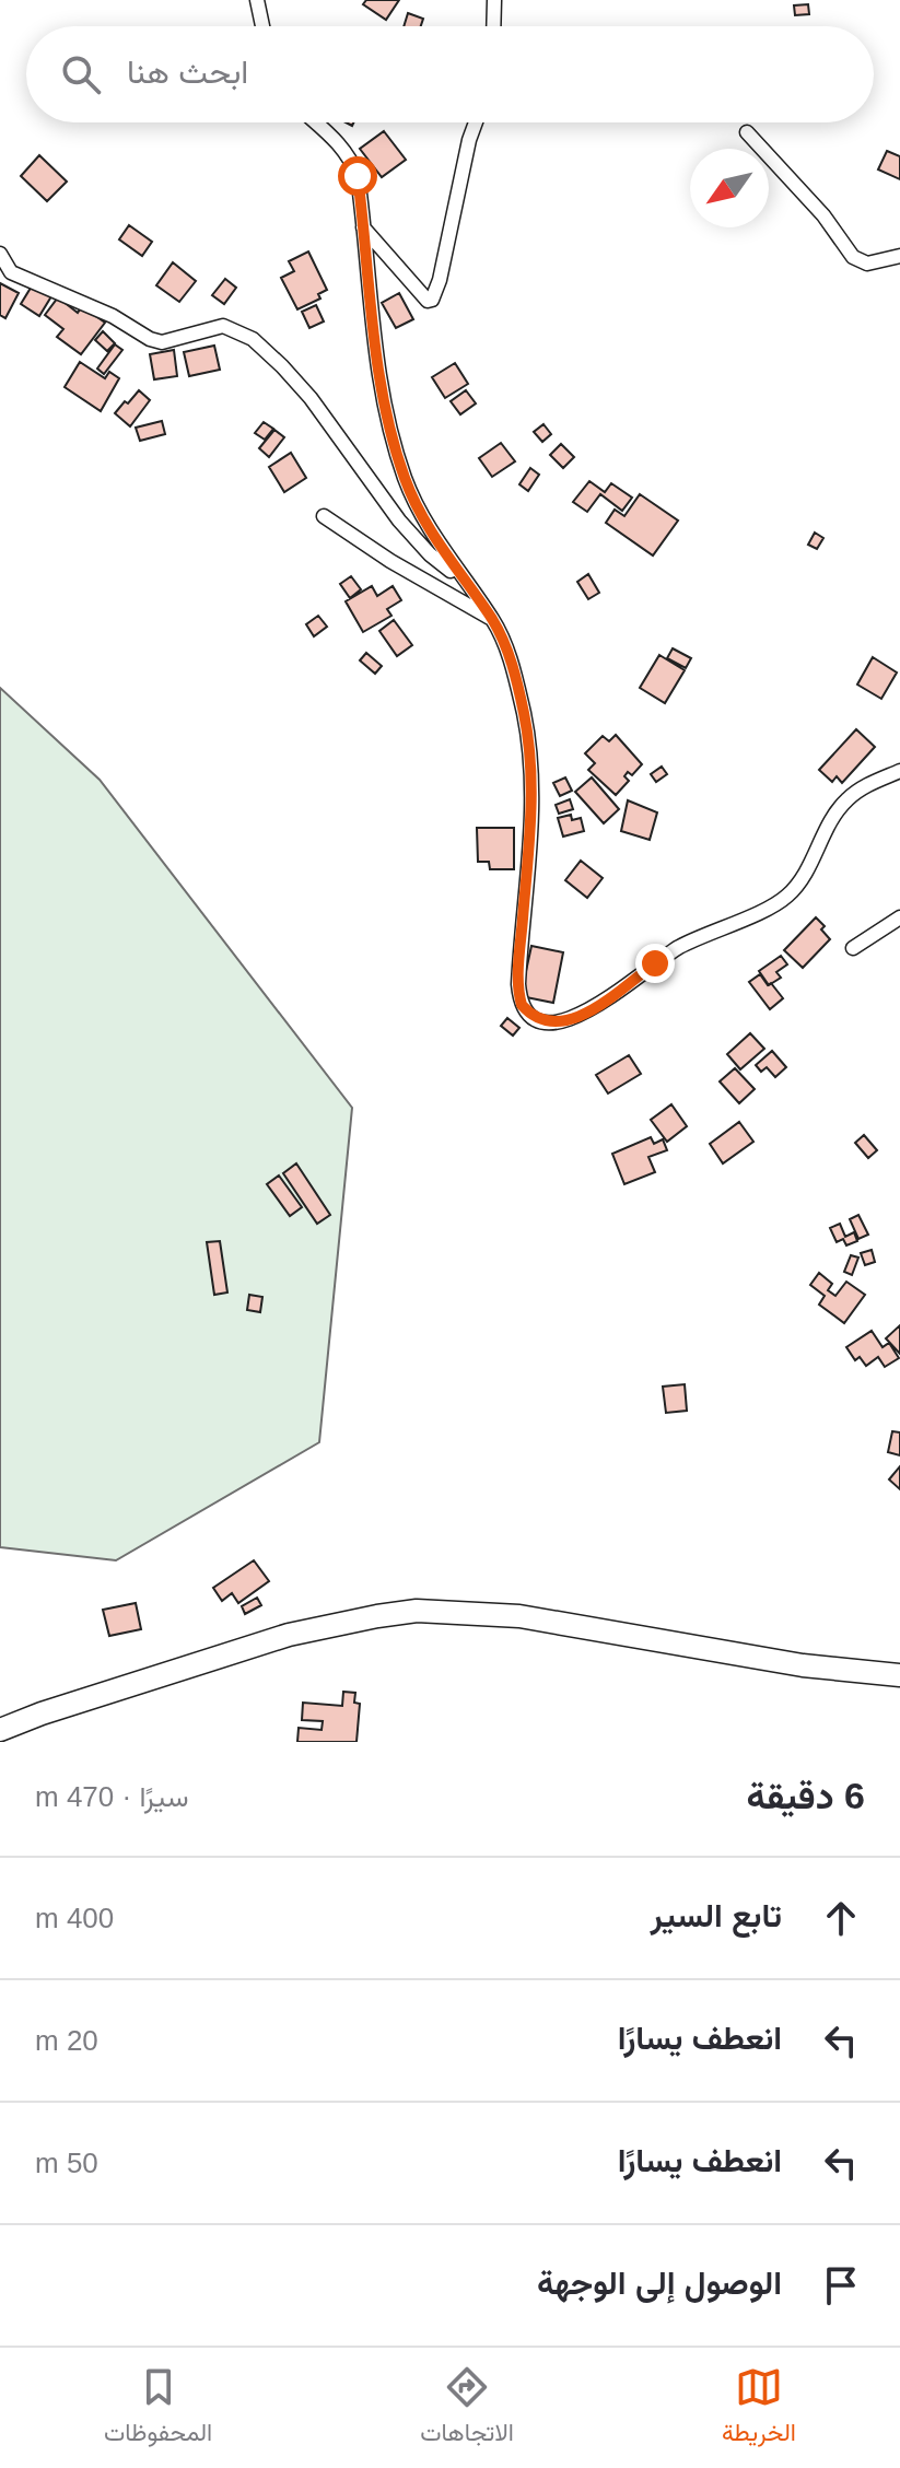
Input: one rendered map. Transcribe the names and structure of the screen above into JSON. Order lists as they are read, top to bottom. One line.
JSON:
{"north":"bottom left","page":{"search":"ابحث هنا","heading":["6 دقيقة","سيرًا · 470 m"],"list":[["تابع السير","400 m"],["انعطف يسارًا","20 m"],["انعطف يسارًا","50 m"],"الوصول إلى الوجهة"],"nav":["الخريطة","الاتجاهات","المحفوظات"]}}
